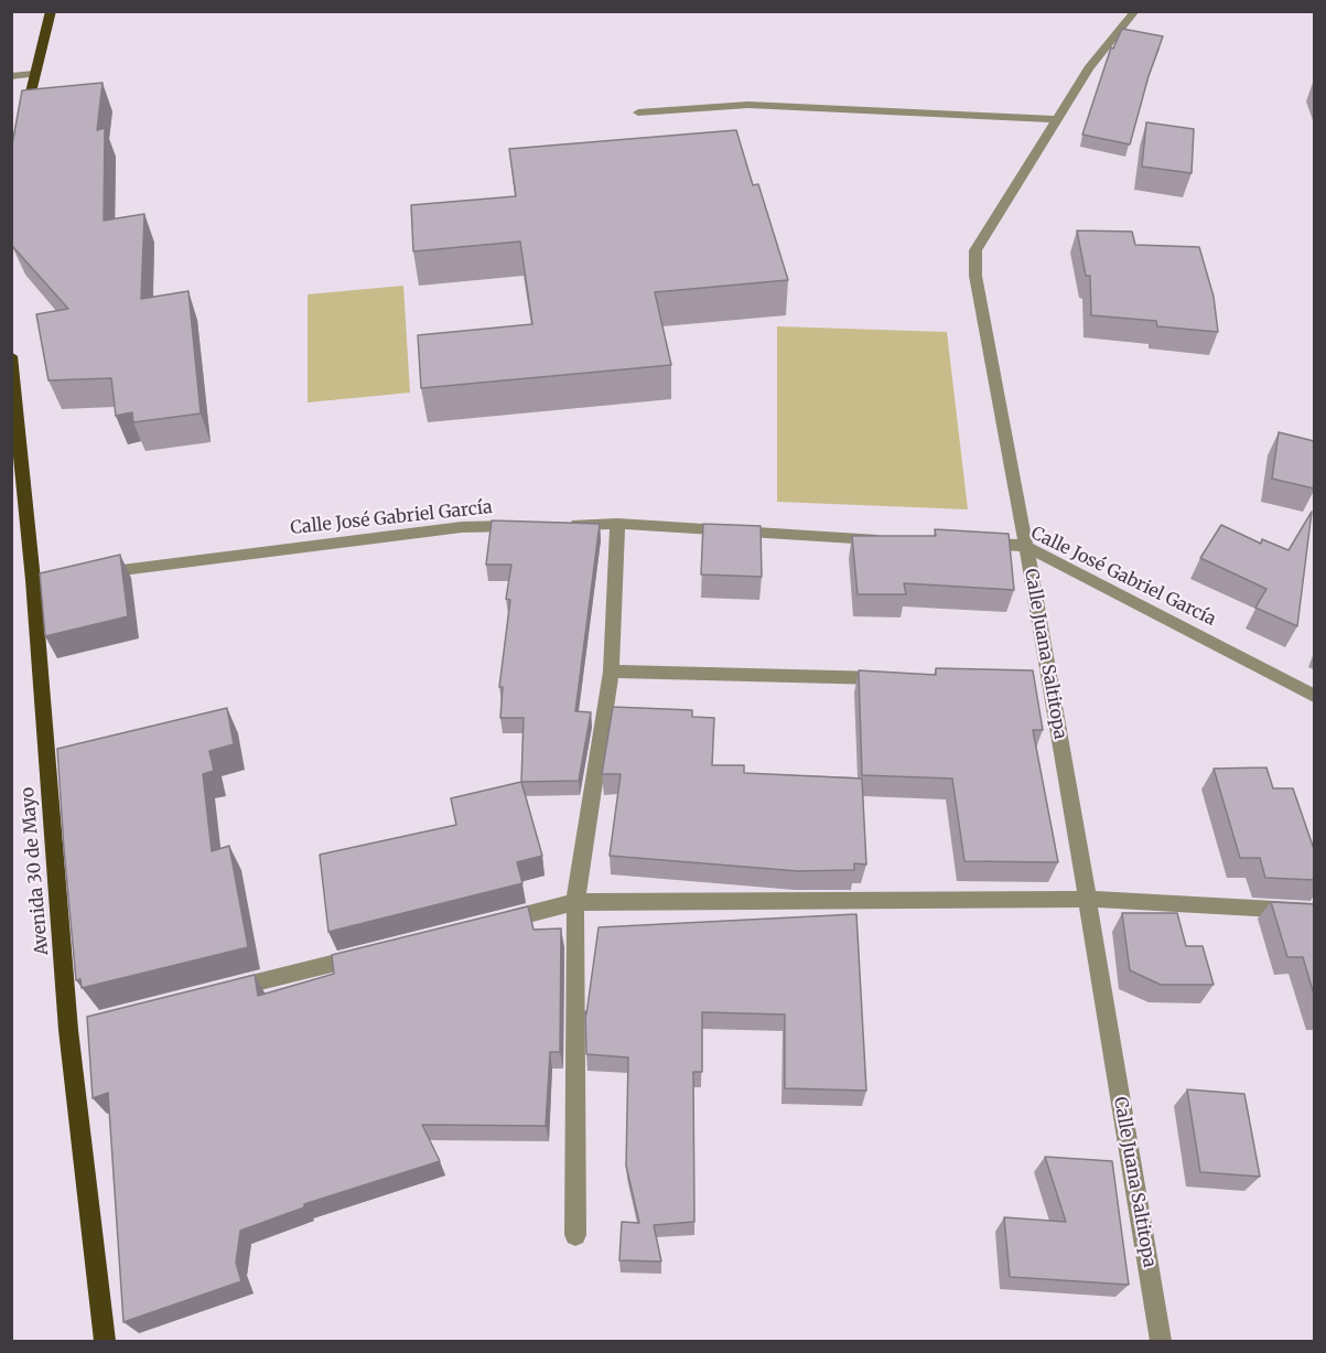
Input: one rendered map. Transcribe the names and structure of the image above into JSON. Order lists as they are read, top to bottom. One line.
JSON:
{"streets":{"main road":["Avenida 30 de Mayo"],"street":["Calle José Gabriel García","Calle Juana Saltitopa"]},"crossings":[["Calle José Gabriel García","Calle Juana Saltitopa"]]}
